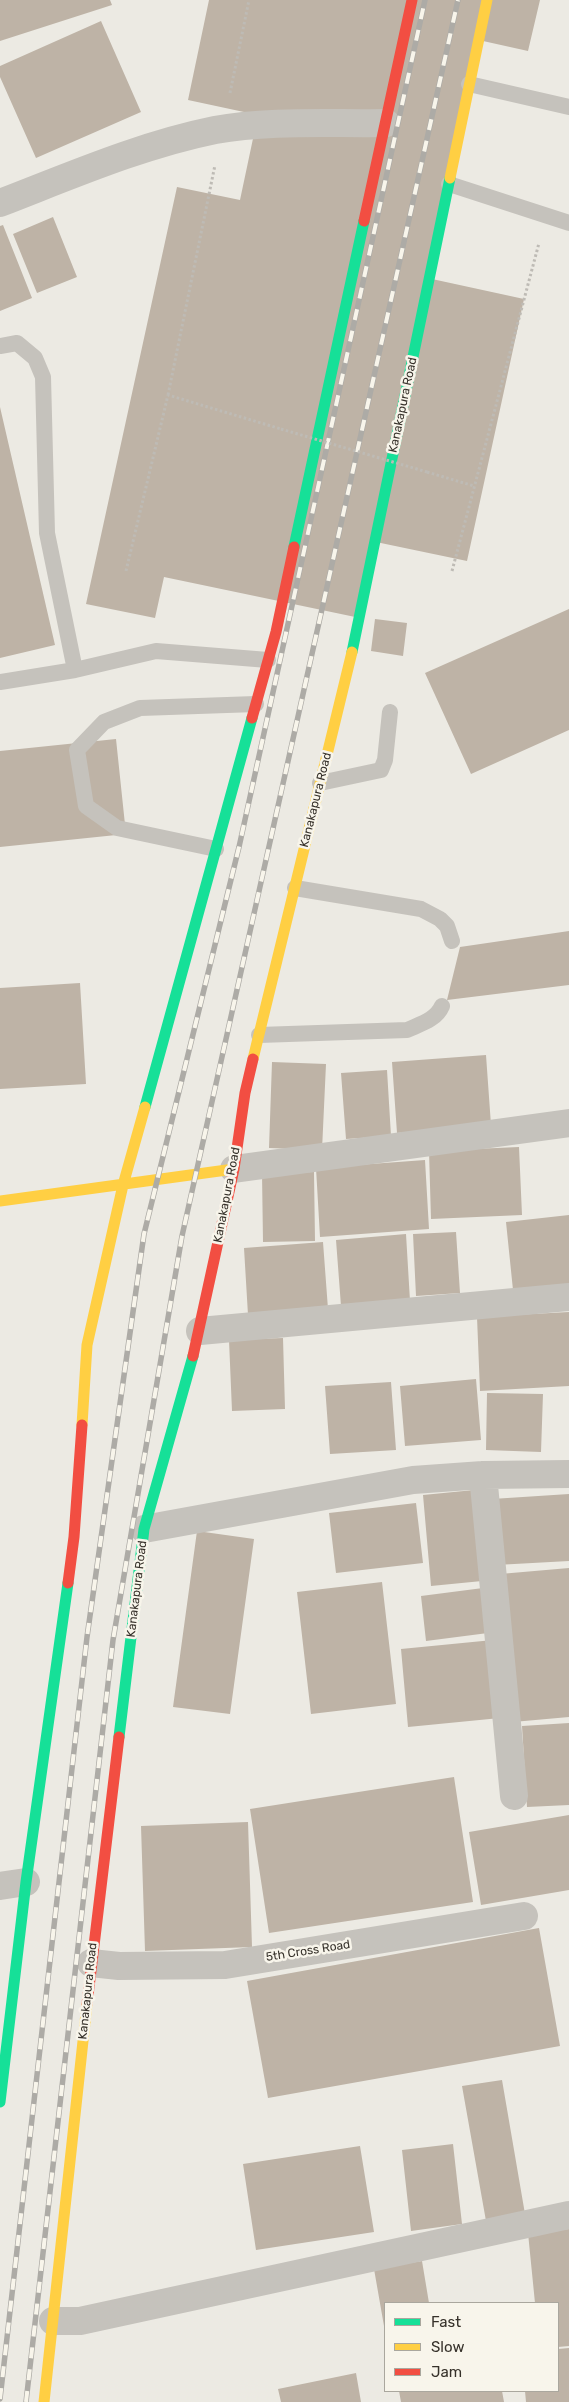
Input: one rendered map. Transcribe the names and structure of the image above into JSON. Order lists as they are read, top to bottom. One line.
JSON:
{"streets":{"main road":["Kanakapura Road"],"street":["5th Cross Road"]},"crossings":[["Kanakapura Road","5th Cross Road"]],"legend":["Fast","Slow","Jam"]}
